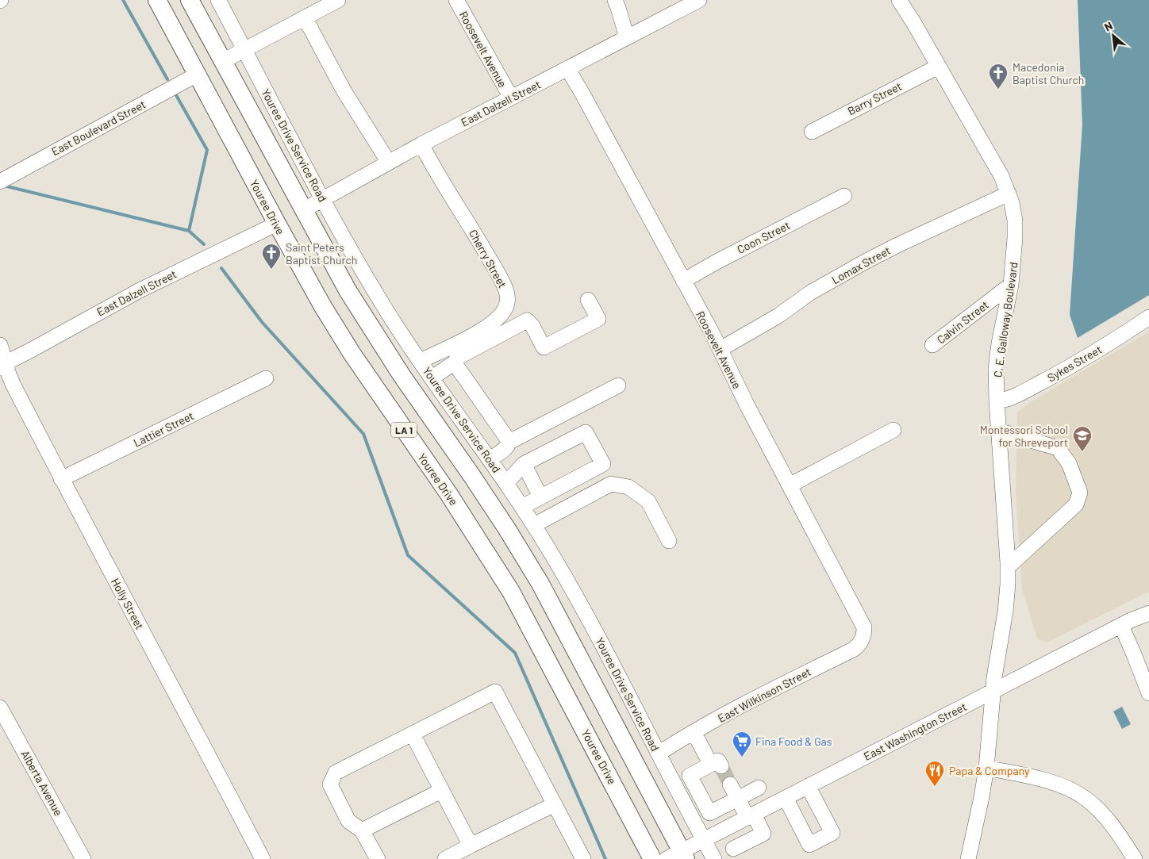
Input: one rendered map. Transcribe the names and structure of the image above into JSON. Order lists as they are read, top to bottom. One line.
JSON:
{"streets":{"main road":["Youree Drive","LA 1"],"street":["Roosevelt Avenue","Barry Street","East Dalzell Street","East Boulevard Street","Youree Drive Service Road","Coon Street","Cherry Street","Lomax Street","C. E. Galloway Boulevard","Calvin Street","Sykes Street","Lattier Street","Holly Street","East Wilkinson Street","East Washington Street","Alberta Avenue"]},"crossings":[["Roosevelt Avenue","East Dalzell Street"],["Roosevelt Avenue","Coon Street"],["Roosevelt Avenue","Lomax Street"],["Roosevelt Avenue","East Wilkinson Street"],["Barry Street","C. E. Galloway Boulevard"],["East Dalzell Street","Youree Drive Service Road"],["East Dalzell Street","Youree Drive"],["East Dalzell Street","Cherry Street"],["East Dalzell Street","LA 1"],["East Dalzell Street","Holly Street"],["East Boulevard Street","Youree Drive"],["Youree Drive Service Road","Cherry Street"],["Youree Drive Service Road","East Wilkinson Street"],["Youree Drive Service Road","East Washington Street"],["Lomax Street","C. E. Galloway Boulevard"],["C. E. Galloway Boulevard","Calvin Street"],["C. E. Galloway Boulevard","Sykes Street"],["C. E. Galloway Boulevard","East Washington Street"],["Lattier Street","Holly Street"],["LA 1","East Washington Street"]],"places":{"church":["Macedonia Baptist Church","Saint Peters Baptist Church"],"school or university":["Montessori School for Shreveport"],"supermarket":["Fina Food & Gas"],"restaurant":["Papa & Company"]},"north":"top left"}
